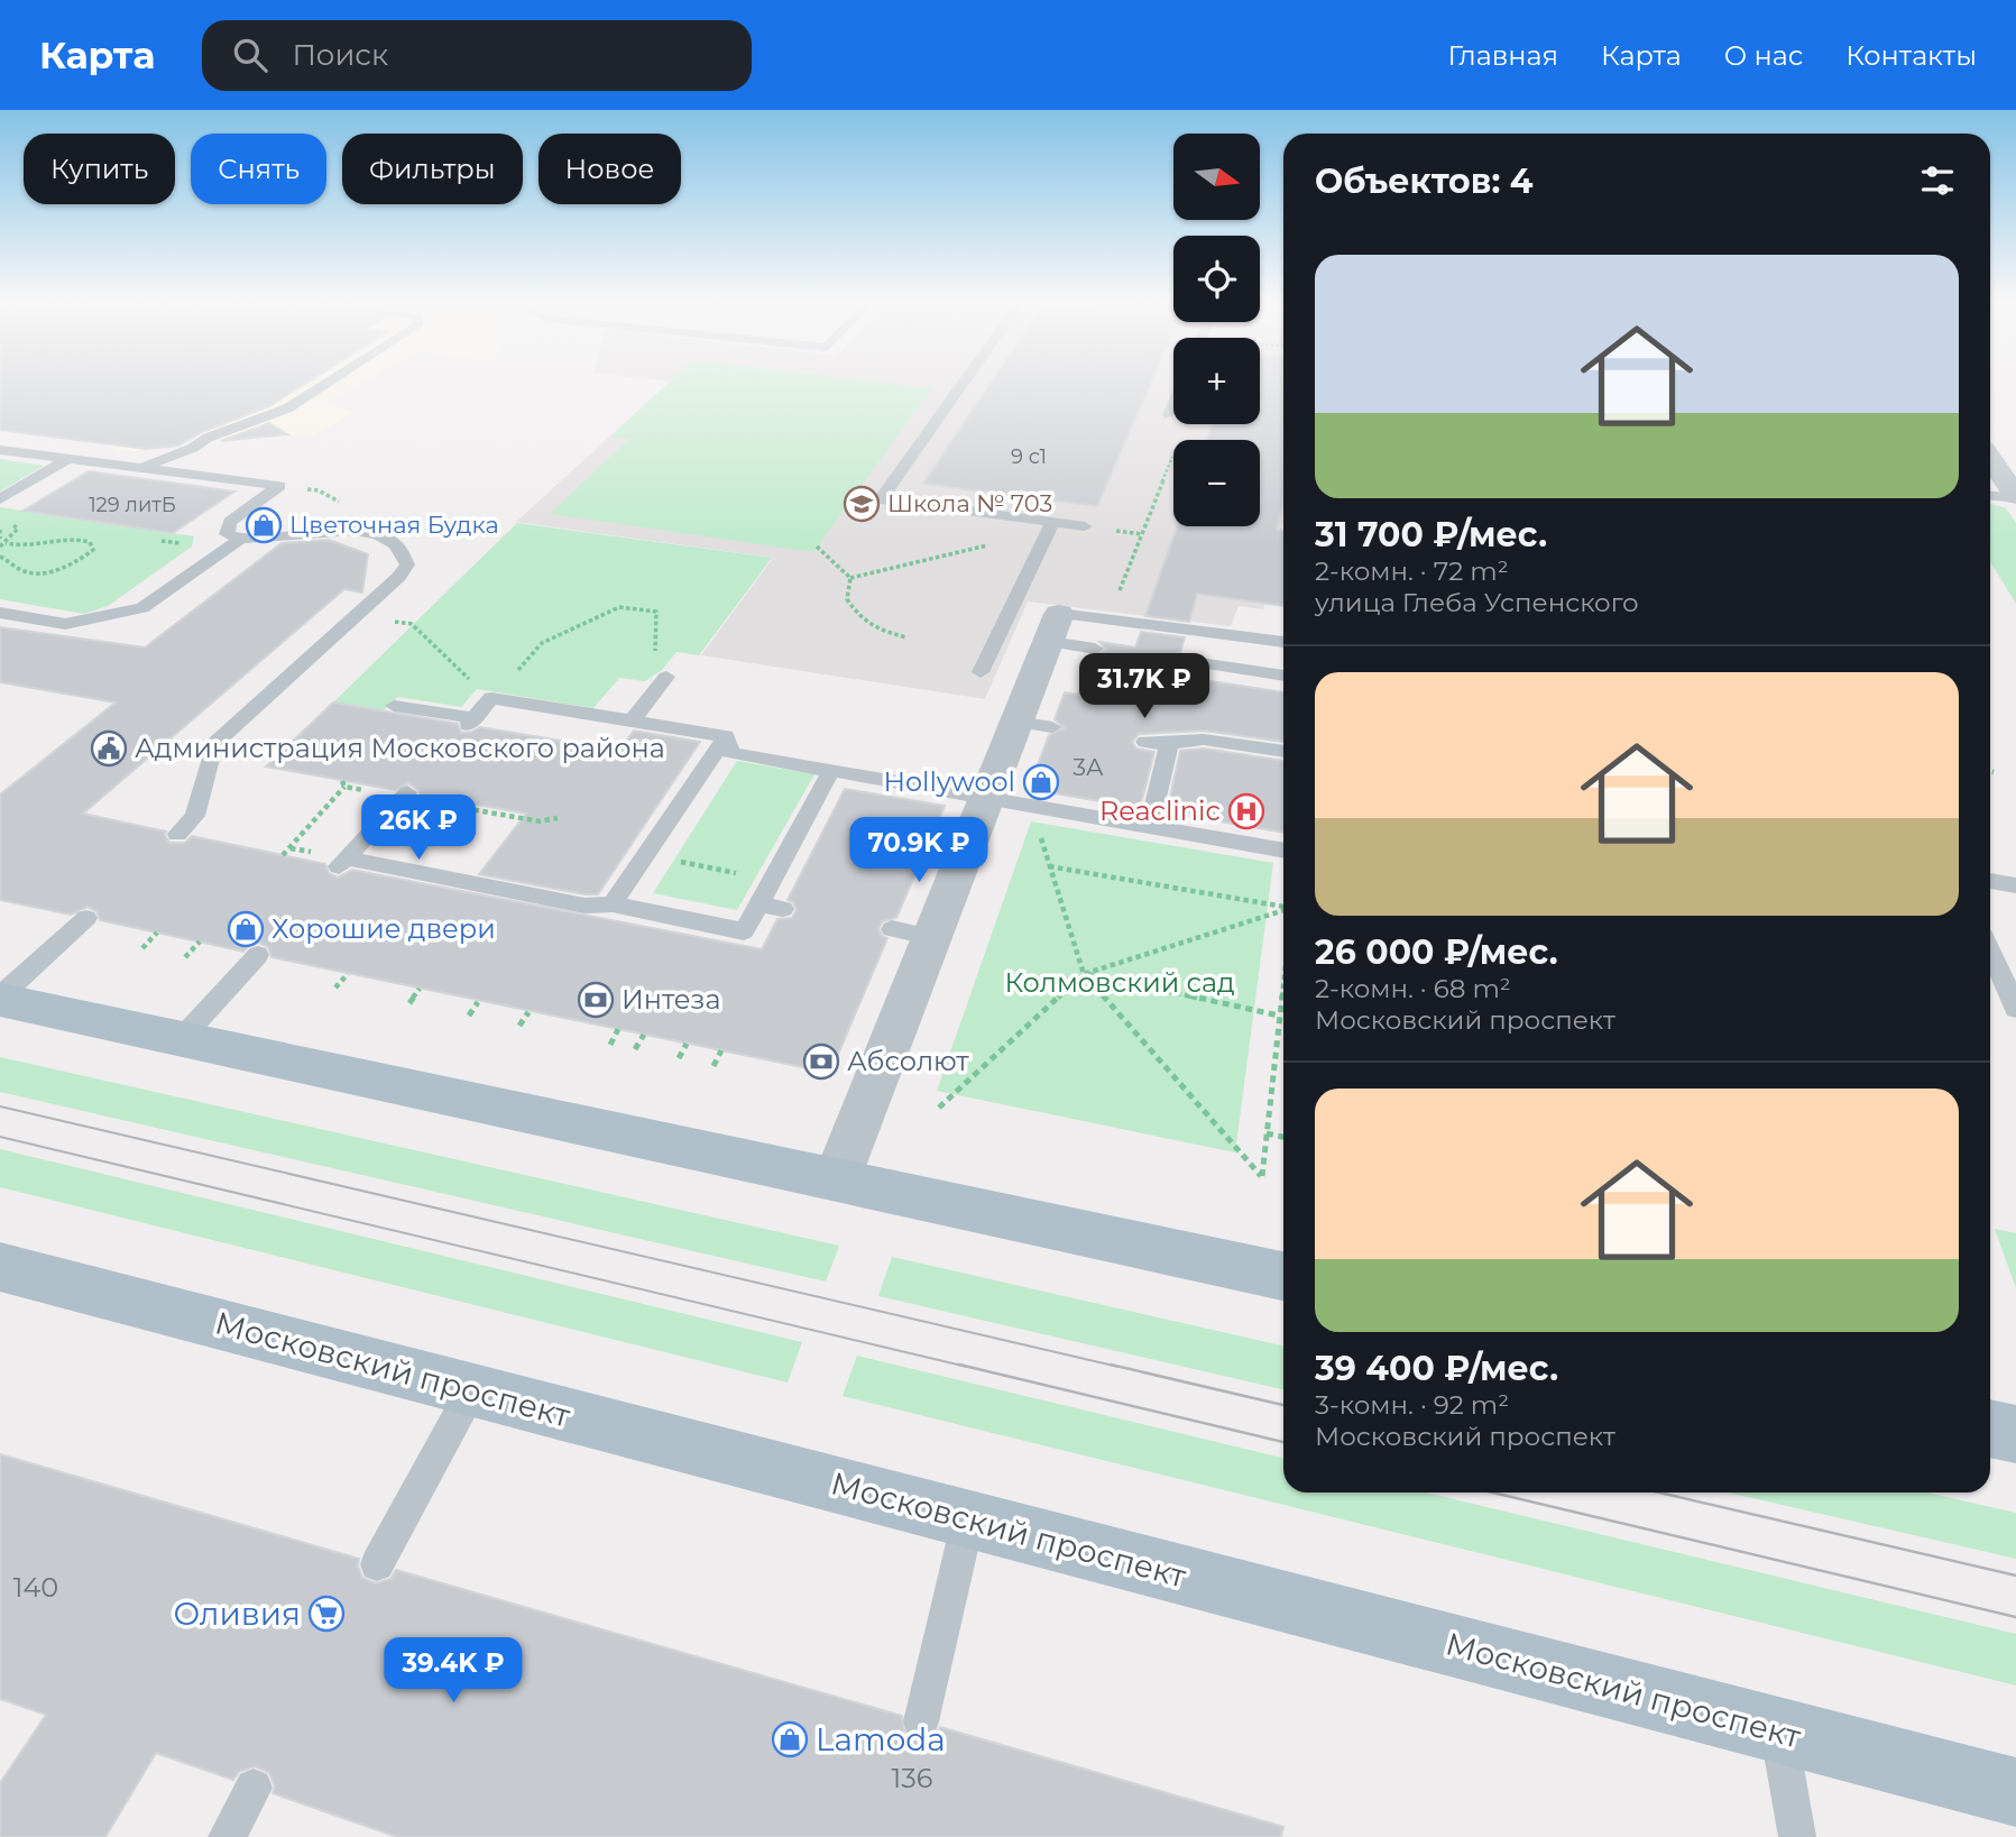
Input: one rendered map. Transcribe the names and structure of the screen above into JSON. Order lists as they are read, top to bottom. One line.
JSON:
{"streets":{"main road":["Московский проспект"]},"parks":["Колмовский сад"],"places":{"school or university":["Школа № 703"],"shop":["Цветочная Будка","Hollywool","Хорошие двери","Lamoda"],"public building":["Администрация Московского района"],"hospital":["Reaclinic"],"bank":["Интеза","Абсолют"],"supermarket":["Оливия"]},"house_numbers":["9 с1","129 литБ","3А","140","136"],"north":"right","page":{"header":"Карта","search":"Поиск","nav":["Главная","Карта","О нас","Контакты"],"map_buttons":["+","−"],"chip":["Купить","Снять","Фильтры","Новое"],"heading":"Объектов: 4","list":[{"name":"31 700 ₽/мес.","note":"2-комн. · 72 m² · улица Глеба Успенского"},{"name":"26 000 ₽/мес.","note":"2-комн. · 68 m² · Московский проспект"},{"name":"39 400 ₽/мес.","note":"3-комн. · 92 m² · Московский проспект"}],"price":["31.7K ₽","26K ₽","70.9K ₽","39.4K ₽"]}}
